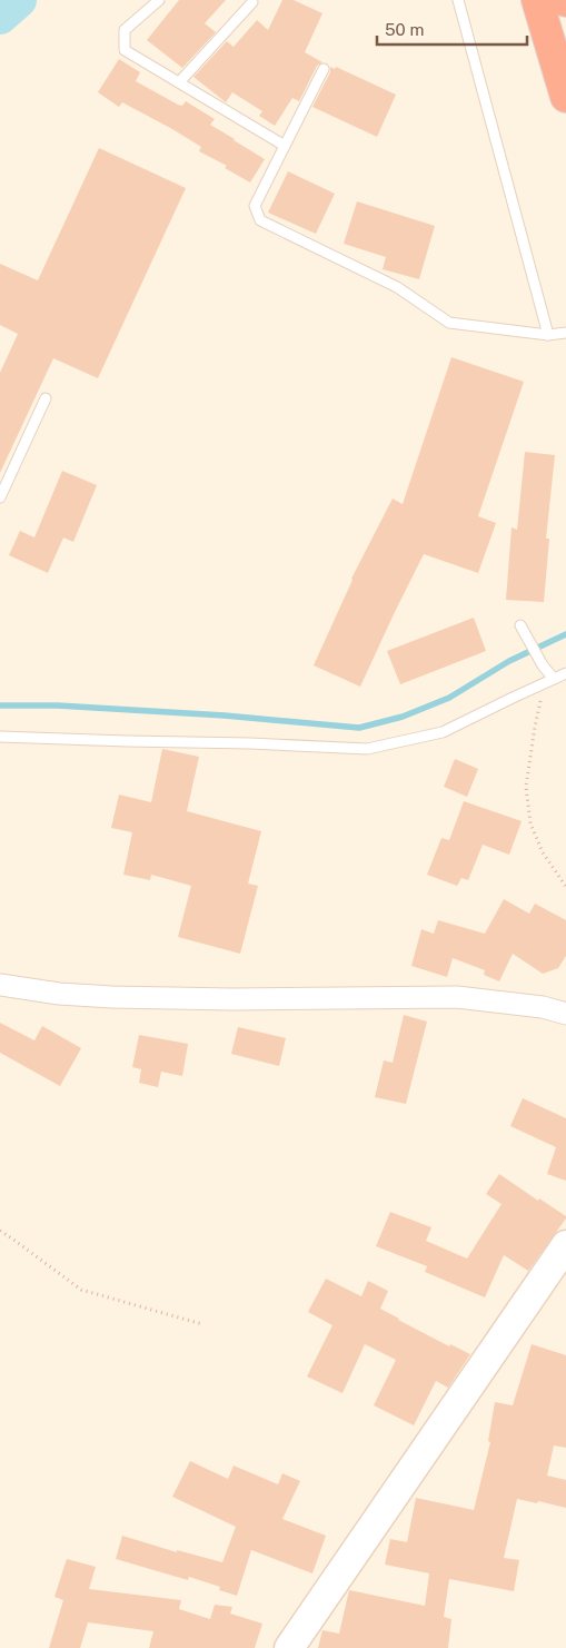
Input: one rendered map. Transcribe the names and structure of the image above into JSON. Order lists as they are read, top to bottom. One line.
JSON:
{"scale_bar":"50 m"}
